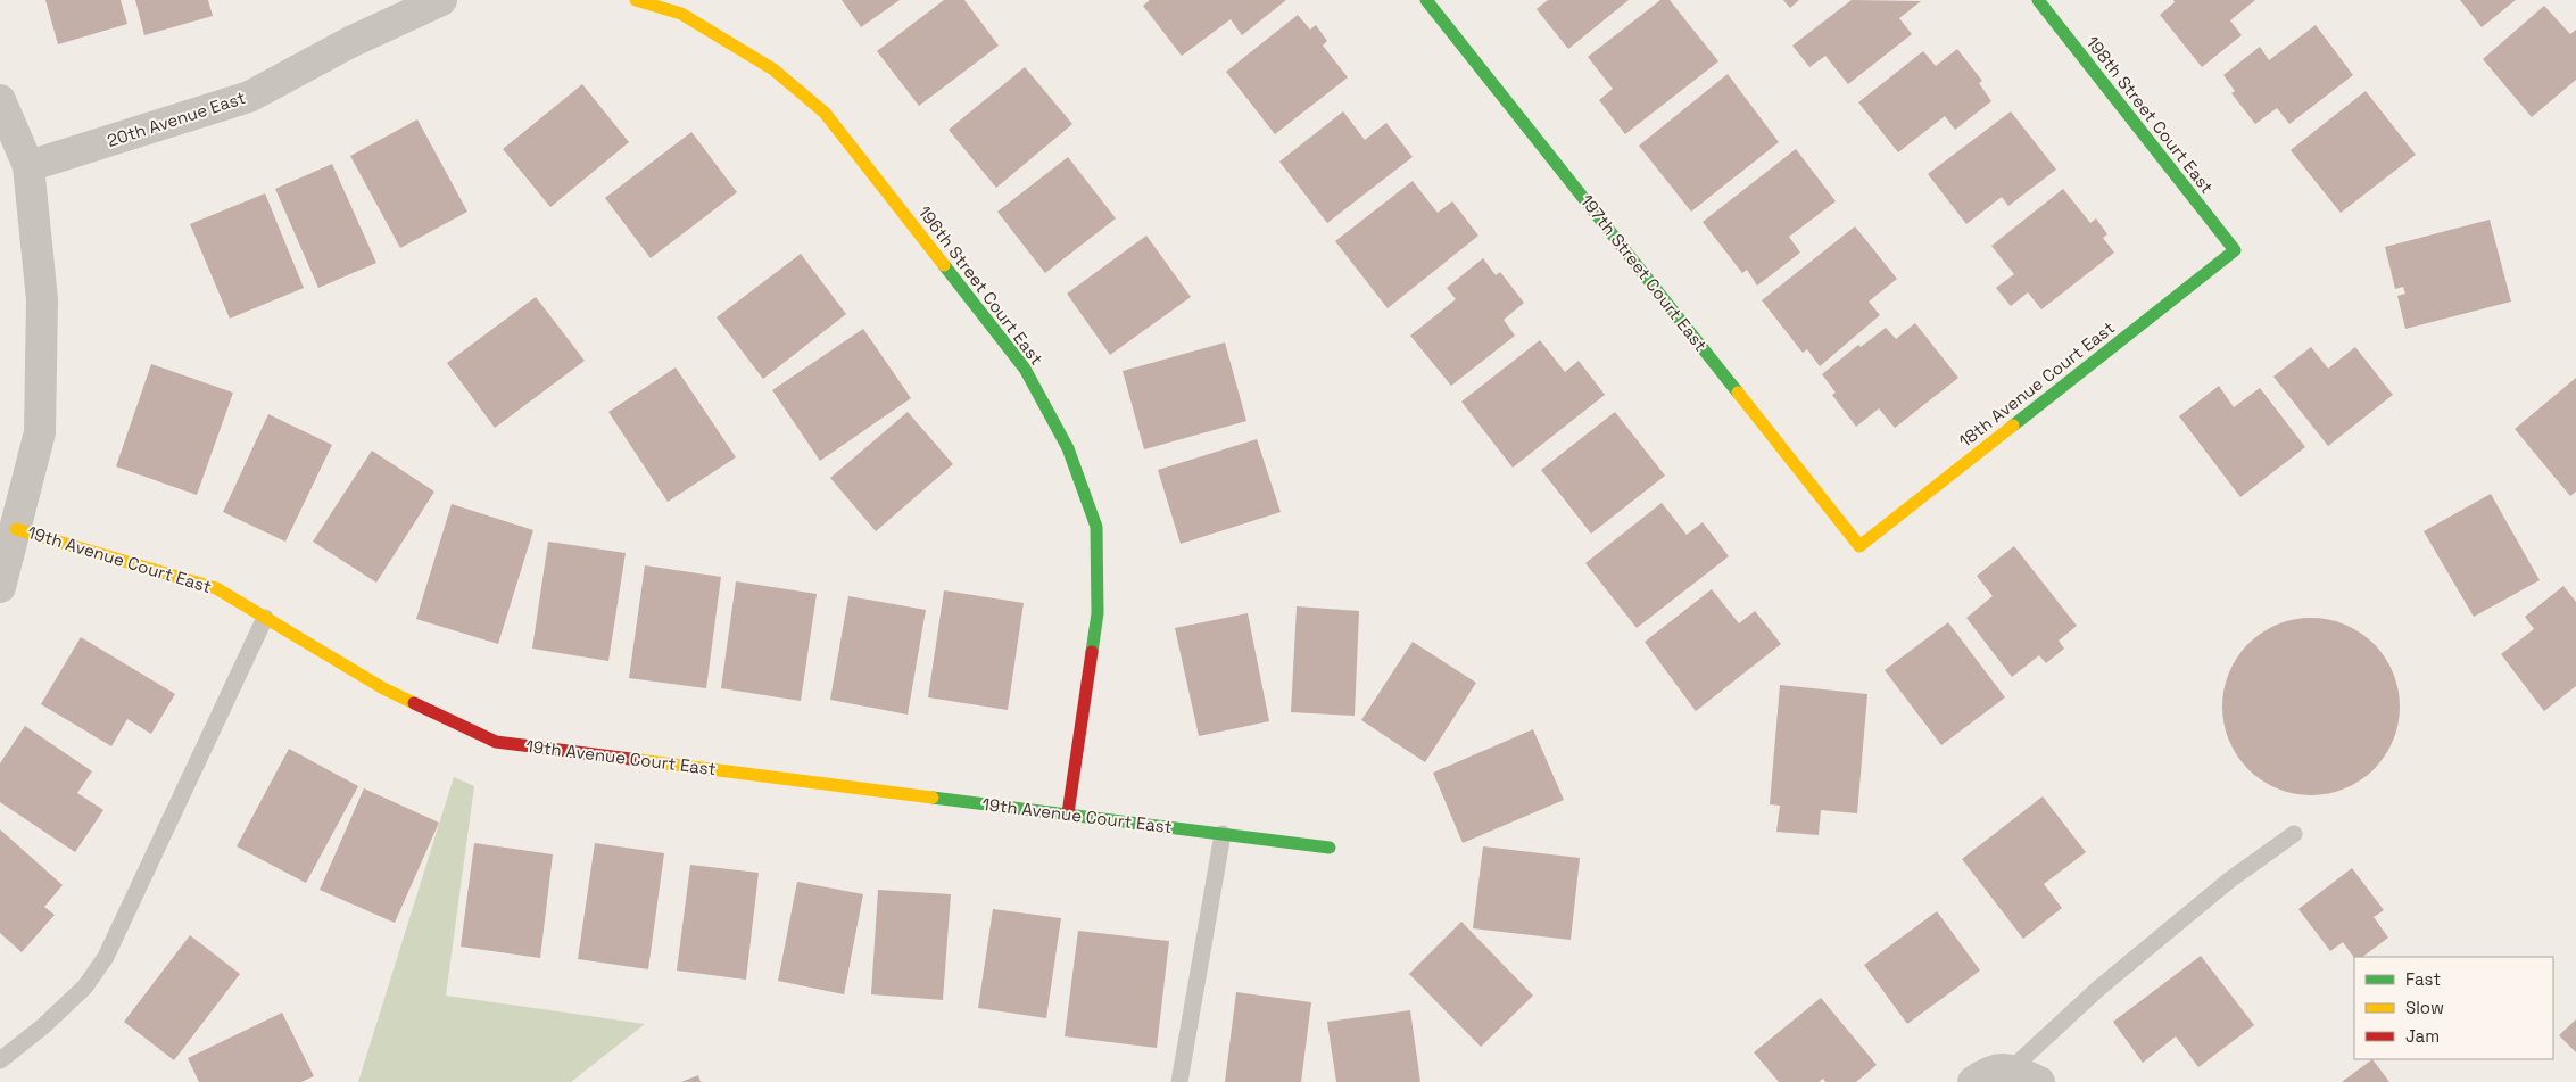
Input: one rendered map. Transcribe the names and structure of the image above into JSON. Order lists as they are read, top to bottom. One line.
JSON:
{"streets":{"street":["198th Street Court East","20th Avenue East","197th Street Court East","196th Street Court East","18th Avenue Court East","19th Avenue Court East"]},"crossings":[["198th Street Court East","18th Avenue Court East"],["197th Street Court East","18th Avenue Court East"],["196th Street Court East","19th Avenue Court East"]],"legend":["Fast","Slow","Jam"]}
